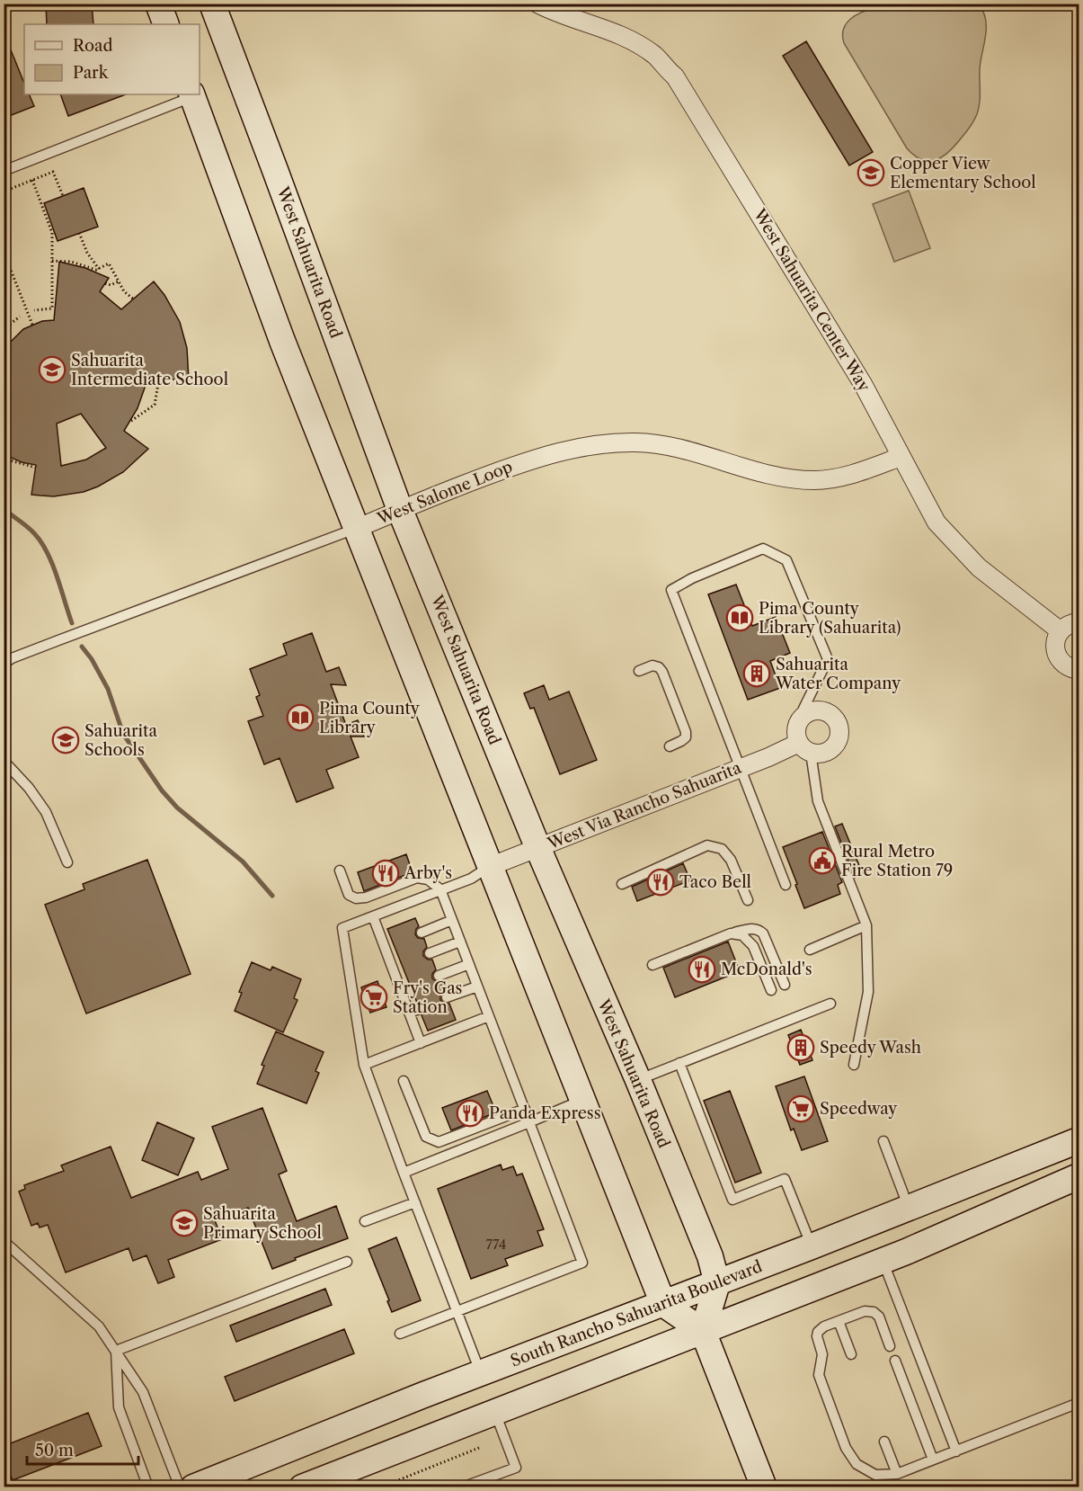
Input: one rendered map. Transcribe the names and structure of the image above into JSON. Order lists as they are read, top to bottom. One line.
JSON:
{"streets":{"main road":["West Sahuarita Road","South Rancho Sahuarita Boulevard"],"street":["West Sahuarita Center Way","West Salome Loop","West Via Rancho Sahuarita"]},"crossings":[["West Sahuarita Road","West Salome Loop"],["West Sahuarita Road","West Via Rancho Sahuarita"],["West Sahuarita Road","South Rancho Sahuarita Boulevard"],["West Sahuarita Center Way","West Salome Loop"]],"places":{"school or university":["Copper View Elementary School","Sahuarita Intermediate School","Sahuarita Schools","Sahuarita Primary School"],"library":["Pima County Library (Sahuarita)","Pima County Library"],"building":["Sahuarita Water Company","Speedy Wash"],"public building":["Rural Metro Fire Station 79"],"restaurant":["Arby's","Taco Bell","McDonald's","Panda Express"],"supermarket":["Fry's Gas Station","Speedway"]},"house_numbers":["774"],"legend":["Road","Park"],"scale_bar":"50 m"}
